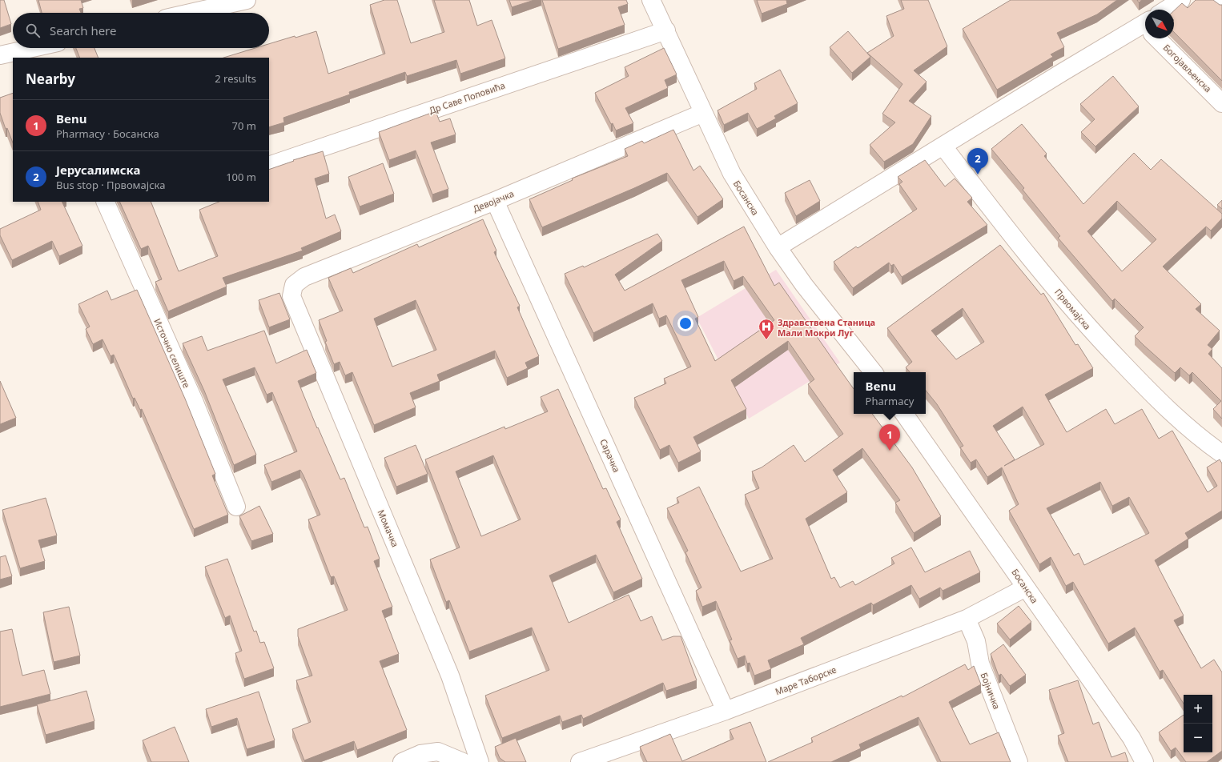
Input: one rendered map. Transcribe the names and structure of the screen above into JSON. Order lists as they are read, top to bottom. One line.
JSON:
{"streets":{"street":["Богојављенска","Др Саве Поповића","Босанска","Девојачка","Првомајска","Источно селиште","Сарачка","Момачка","Маре Таборске","Бојничка"]},"crossings":[["Др Саве Поповића","Босанска"],["Босанска","Девојачка"],["Босанска","Маре Таборске"],["Девојачка","Сарачка"],["Девојачка","Момачка"],["Сарачка","Маре Таборске"],["Маре Таборске","Бојничка"]],"places":{"hospital":["Здравствена Станица Мали Мокри Луг"]},"north":"bottom right","page":{"search":"Search here","heading":["Nearby","2 results"],"list":[{"mark":"1","name":"Benu","note":"Pharmacy · Босанска","value":"70 m"},{"mark":"2","name":"Јерусалимска","note":"Bus stop · Првомајска","value":"100 m"}],"pins":["2","1"],"popup":["Benu","Pharmacy"],"map_buttons":["+","−"]}}
